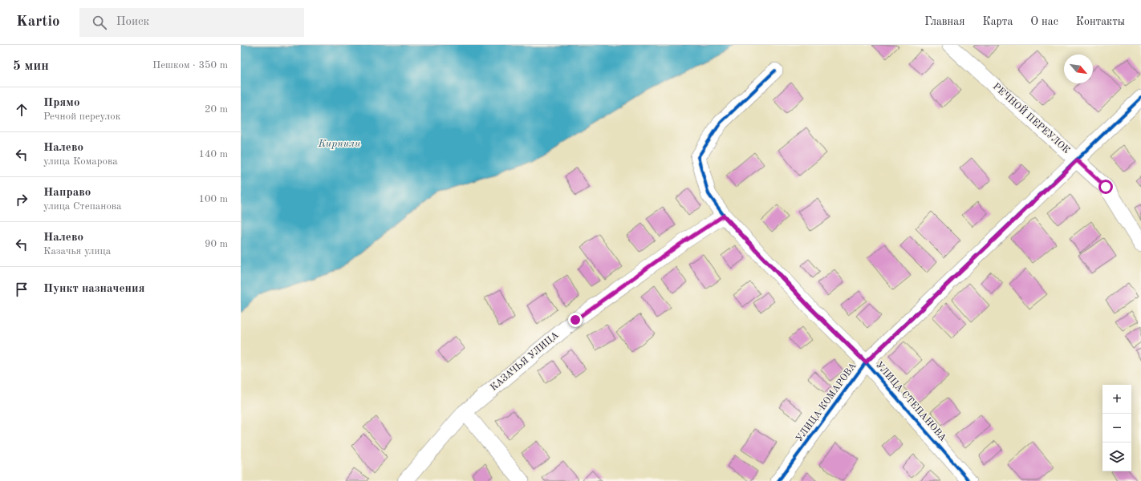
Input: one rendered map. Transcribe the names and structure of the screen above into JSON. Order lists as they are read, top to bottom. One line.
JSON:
{"streets":{"street":["РЕЧНОЙ ПЕРЕУЛОК","КАЗАЧЬЯ УЛИЦА","УЛИЦА СТЕПАНОВА","УЛИЦА КОМАРОВА"]},"crossings":[["РЕЧНОЙ ПЕРЕУЛОК","УЛИЦА КОМАРОВА"],["КАЗАЧЬЯ УЛИЦА","УЛИЦА СТЕПАНОВА"],["УЛИЦА СТЕПАНОВА","УЛИЦА КОМАРОВА"]],"water":["Кирпили"],"north":"bottom right","page":{"header":"Kartio","search":"Поиск","nav":["Главная","Карта","О нас","Контакты"],"heading":["5 мин","Пешком · 350 m"],"list":[["Прямо","Речной переулок","20 m"],["Налево","улица Комарова","140 m"],["Направо","улица Степанова","100 m"],["Налево","Казачья улица","90 m"],"Пункт назначения"],"map_buttons":["+","−"]}}
